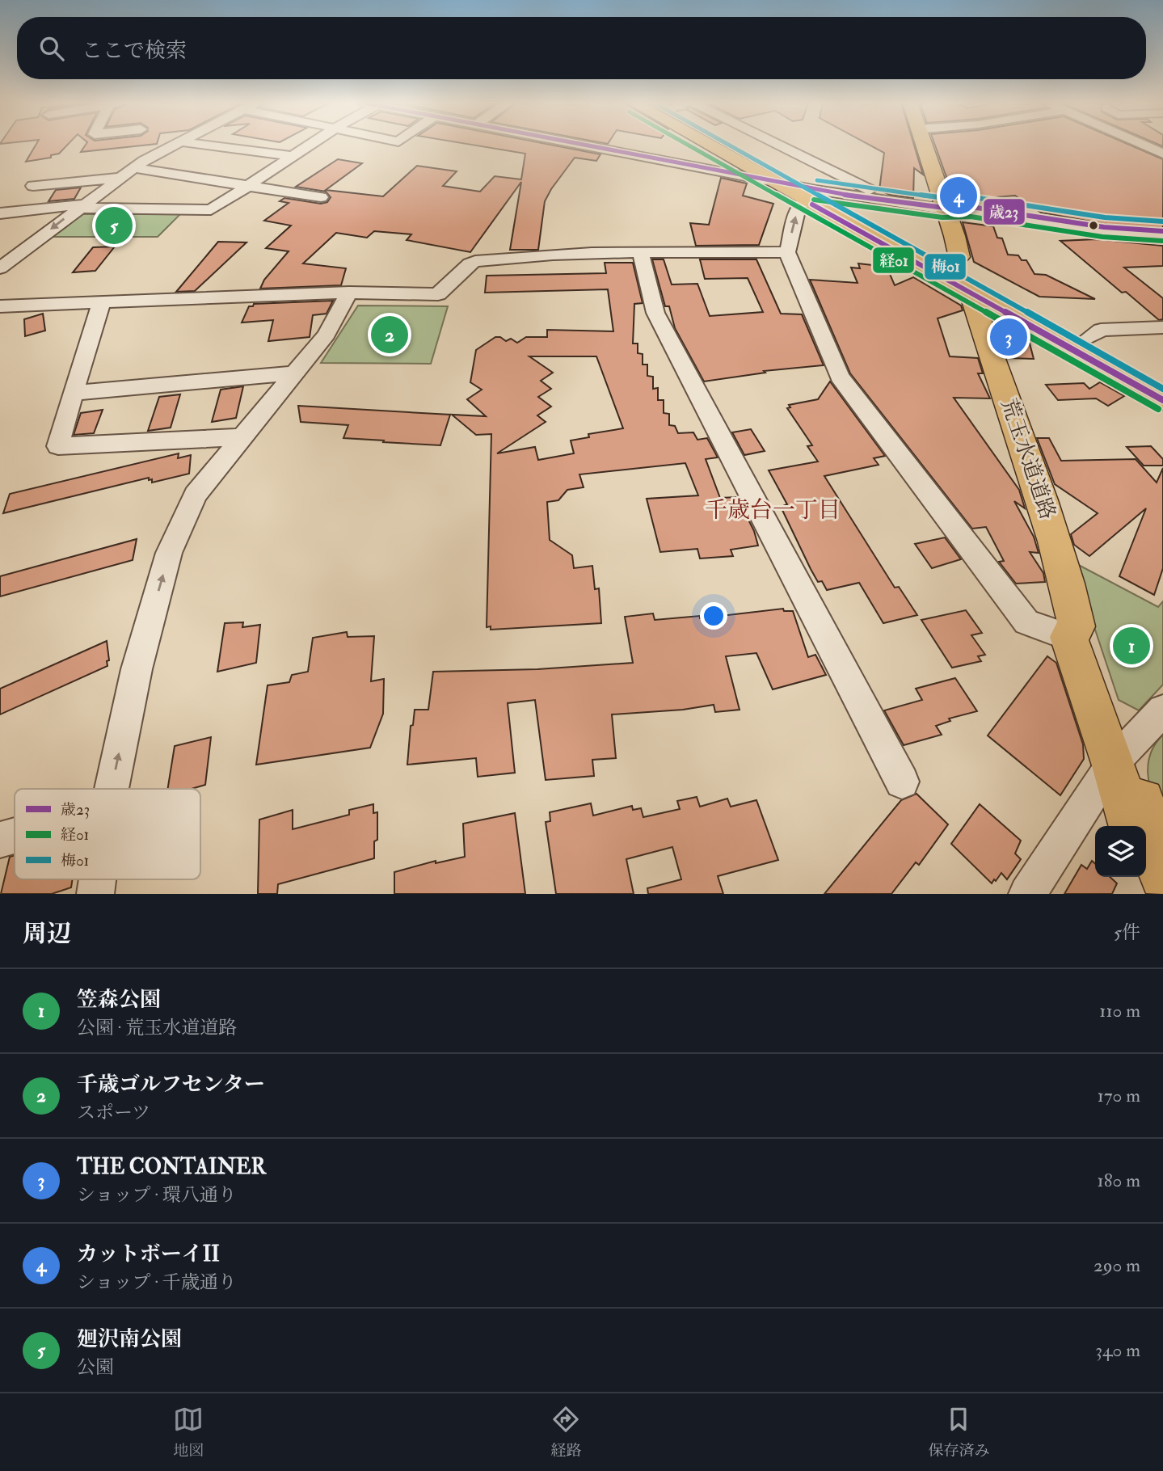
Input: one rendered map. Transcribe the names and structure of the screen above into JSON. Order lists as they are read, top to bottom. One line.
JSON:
{"streets":{"main road":["荒玉水道道路"]},"districts":["千歳台一丁目"],"lines":["transit line 歳23","transit line 経01","transit line 梅01"],"legend":["歳23","経01","梅01"],"page":{"search":"ここで検索","pins":["4","5","2","3","1"],"heading":["周辺","5件"],"list":[{"mark":"1","name":"笠森公園","note":"公園 · 荒玉水道道路","value":"110 m"},{"mark":"2","name":"千歳ゴルフセンター","note":"スポーツ","value":"170 m"},{"mark":"3","name":"THE CONTAINER","note":"ショップ · 環八通り","value":"180 m"},{"mark":"4","name":"カットボーイII","note":"ショップ · 千歳通り","value":"290 m"},{"mark":"5","name":"廻沢南公園","note":"公園","value":"340 m"}],"nav":["地図","経路","保存済み"]}}
